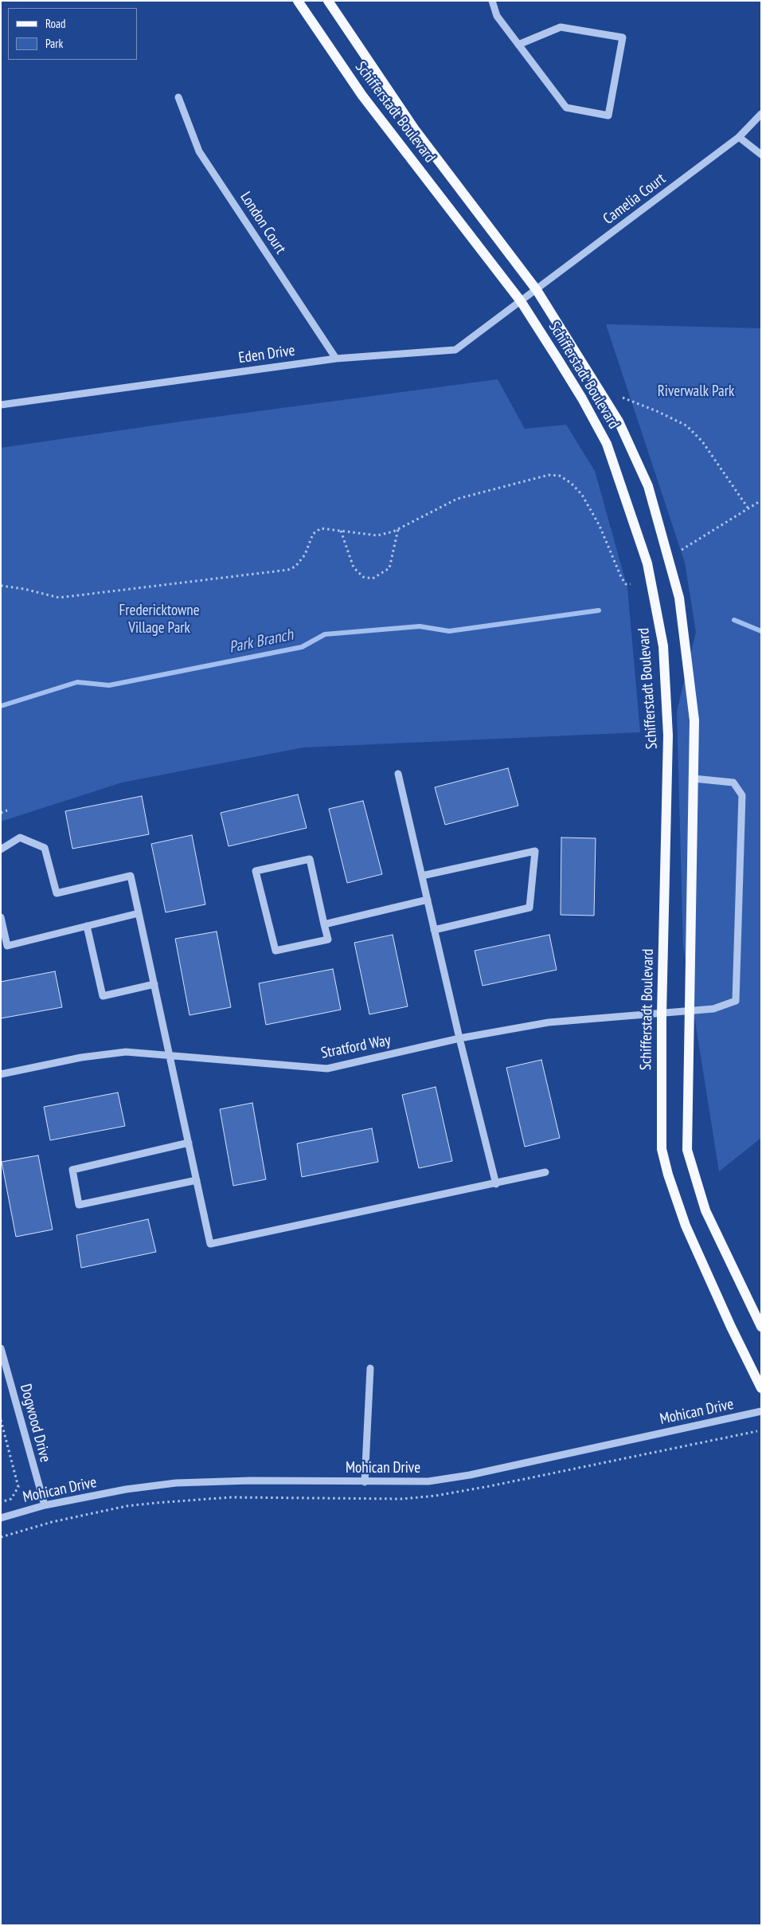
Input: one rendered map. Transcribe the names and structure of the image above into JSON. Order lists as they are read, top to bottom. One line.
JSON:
{"streets":{"main road":["Schifferstadt Boulevard"],"street":["Camelia Court","London Court","Eden Drive","Stratford Way","Mohican Drive","Dogwood Drive"]},"crossings":[["Schifferstadt Boulevard","Camelia Court"],["Schifferstadt Boulevard","Eden Drive"],["Schifferstadt Boulevard","Stratford Way"],["Camelia Court","Eden Drive"],["London Court","Eden Drive"],["Mohican Drive","Dogwood Drive"]],"water":["Park Branch"],"parks":["Riverwalk Park","Fredericktowne Village Park"],"legend":["Road","Park"]}
